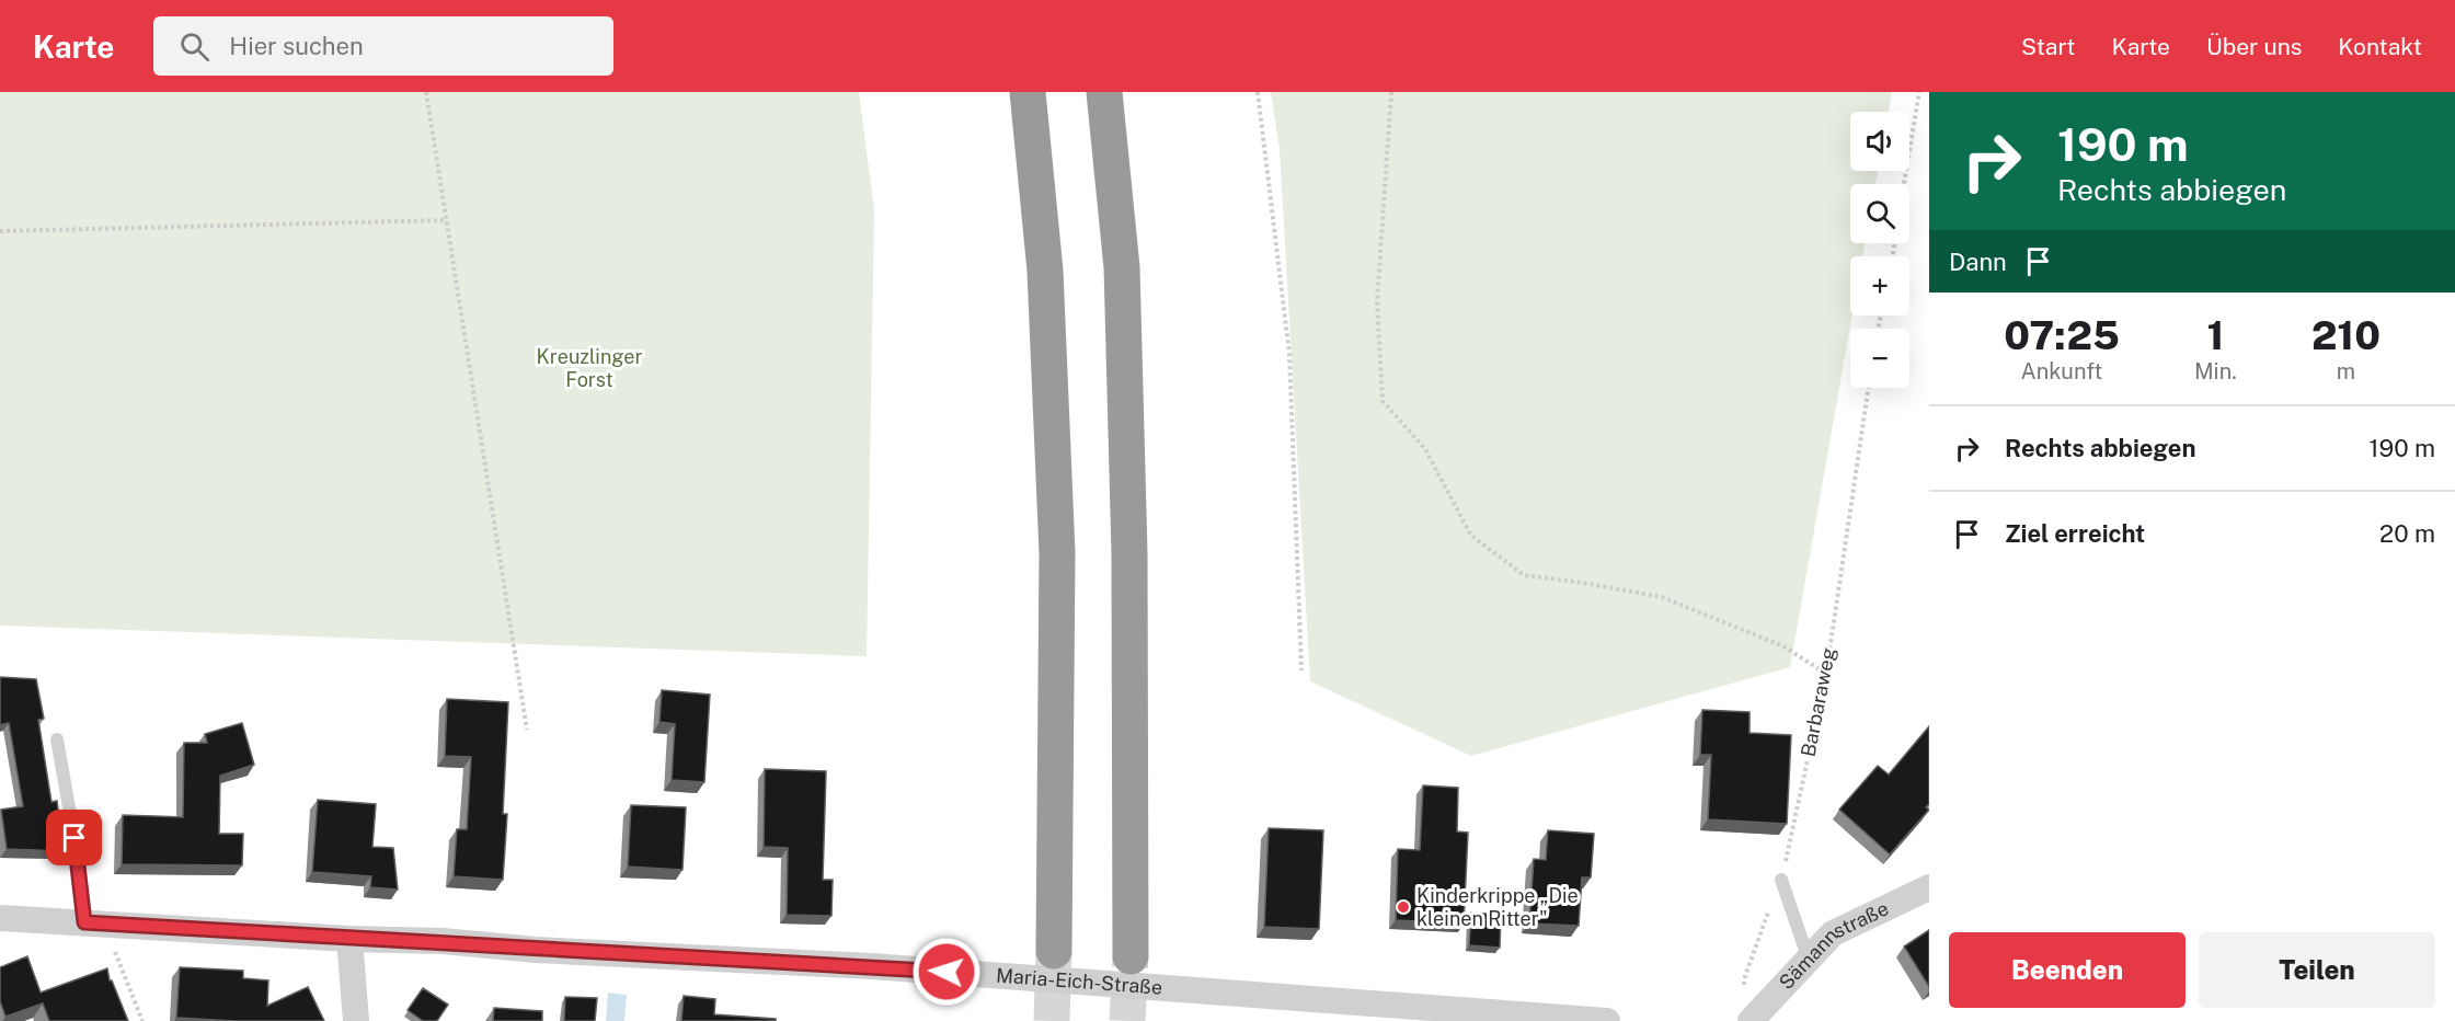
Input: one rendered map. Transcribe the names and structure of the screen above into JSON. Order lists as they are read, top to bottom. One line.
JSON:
{"streets":{"street":["Sämannstraße","Maria-Eich-Straße"],"path":["Barbaraweg"]},"parks":["Kreuzlinger Forst"],"places":["Kinderkrippe „Die kleinen Ritter\""],"page":{"header":"Karte","search":"Hier suchen","nav":["Start","Karte","Über uns","Kontakt"],"turn":["190 m","Rechts abbiegen"],"map_buttons":["+","−"],"then":"Dann","eta":["07:25","Ankunft","1","Min.","210","m"],"list":[{"name":"Rechts abbiegen","value":"190 m"},{"name":"Ziel erreicht","value":"20 m"}],"buttons":["Beenden","Teilen"]}}
